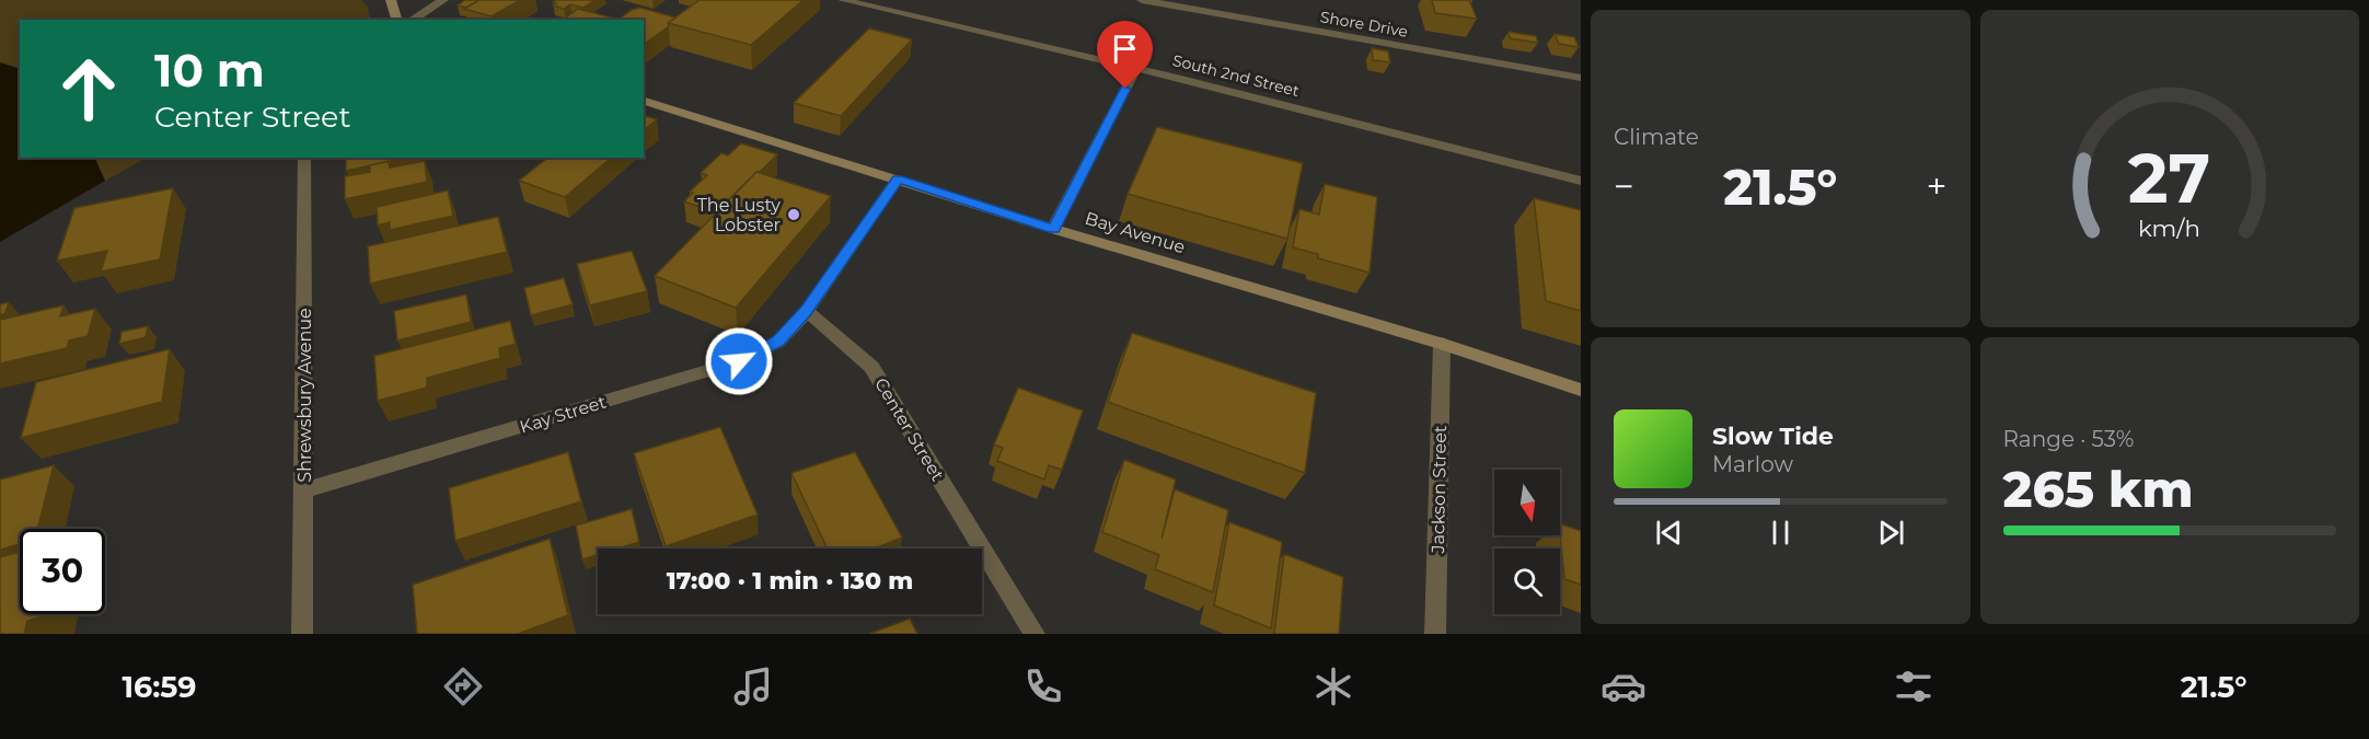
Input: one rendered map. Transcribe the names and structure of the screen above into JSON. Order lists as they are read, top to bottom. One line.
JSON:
{"streets":{"street":["Shore Drive","South 2nd Street","Bay Avenue","Shrewsbury Avenue","Kay Street","Center Street","Jackson Street"]},"crossings":[["Bay Avenue","Jackson Street"],["Shrewsbury Avenue","Kay Street"],["Kay Street","Center Street"]],"places":["The Lusty Lobster"],"north":"bottom","page":{"tile":["Climate",["Range · 53%","265 km"]],"turn":["10 m","Center Street"],"heat":["−","21.5°","+"],"song":["Slow Tide","Marlow"],"limit":"30","trip":"17:00 · 1 min · 130 m","tabs":["16:59","21.5°"],"gauge":["27","km/h"]}}
